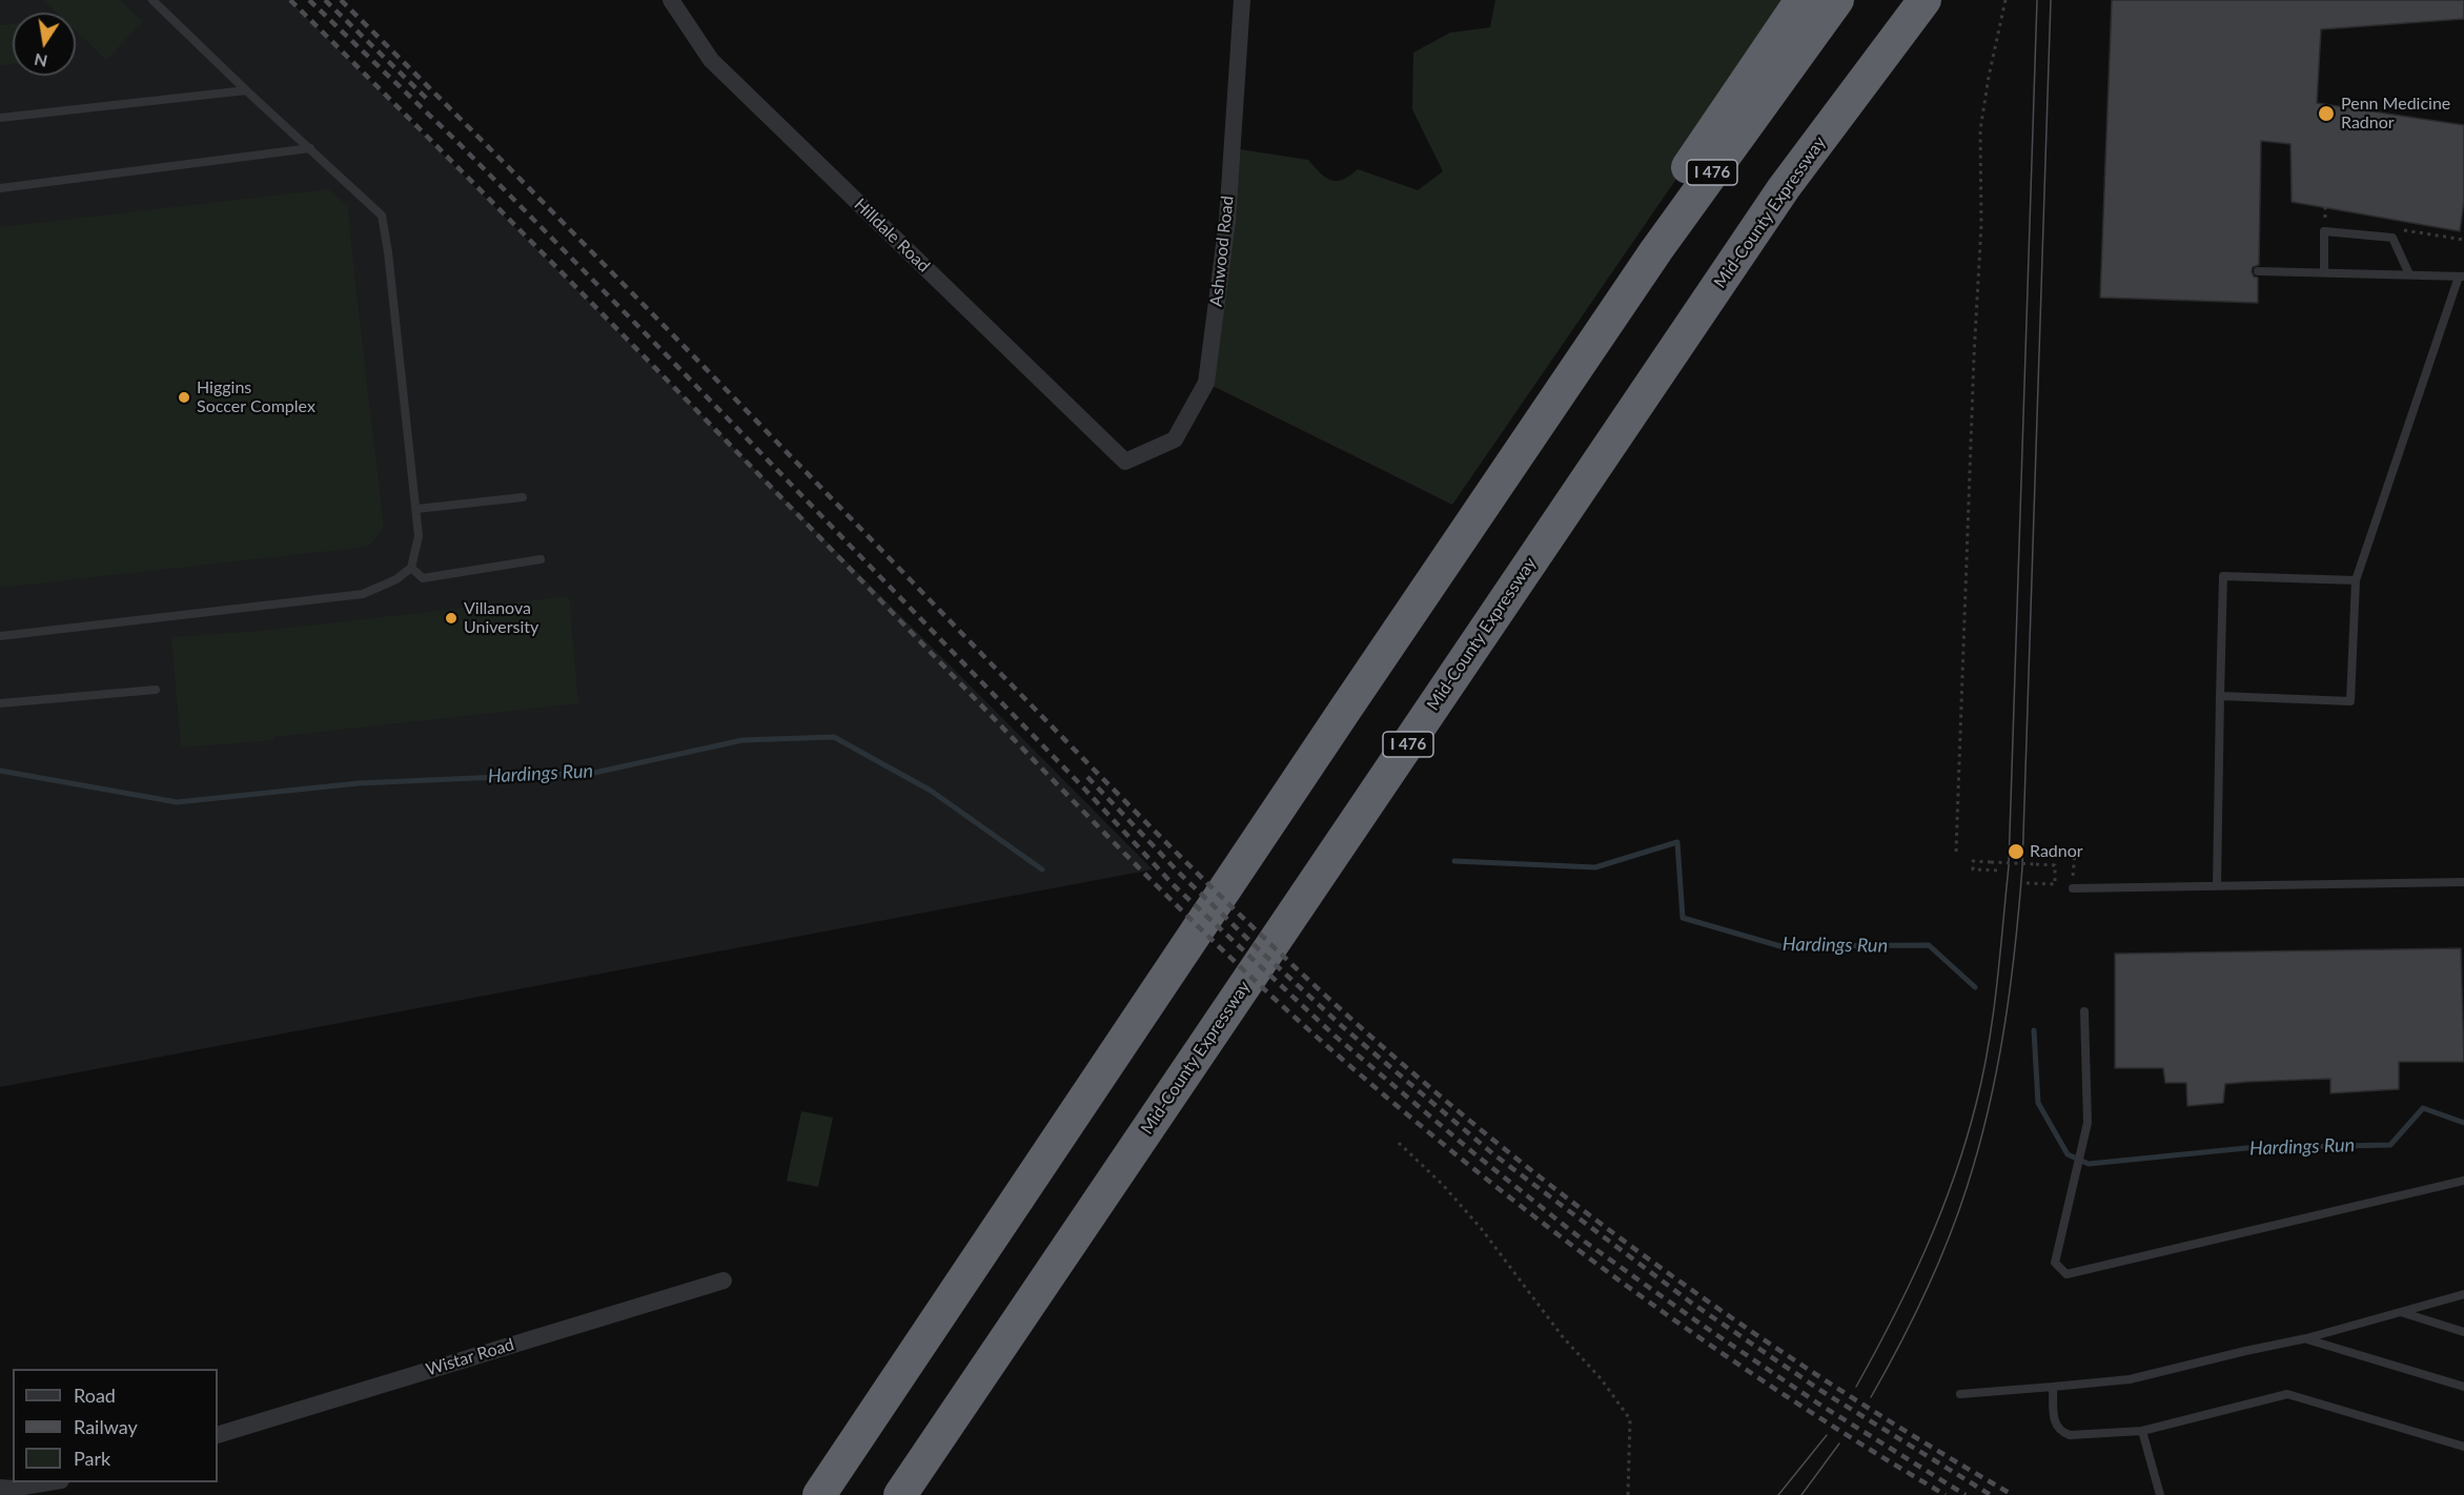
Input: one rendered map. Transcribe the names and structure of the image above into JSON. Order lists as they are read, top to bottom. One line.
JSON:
{"streets":{"highway":["I 476","Mid-County Expressway"],"street":["Hilldale Road","Ashwood Road","Wistar Road"]},"crossings":[["Hilldale Road","Ashwood Road"]],"water":["Hardings Run"],"places":["Penn Medicine Radnor","Higgins Soccer Complex","Villanova University","Radnor"],"legend":["Road","Railway","Park"],"north":"bottom"}
